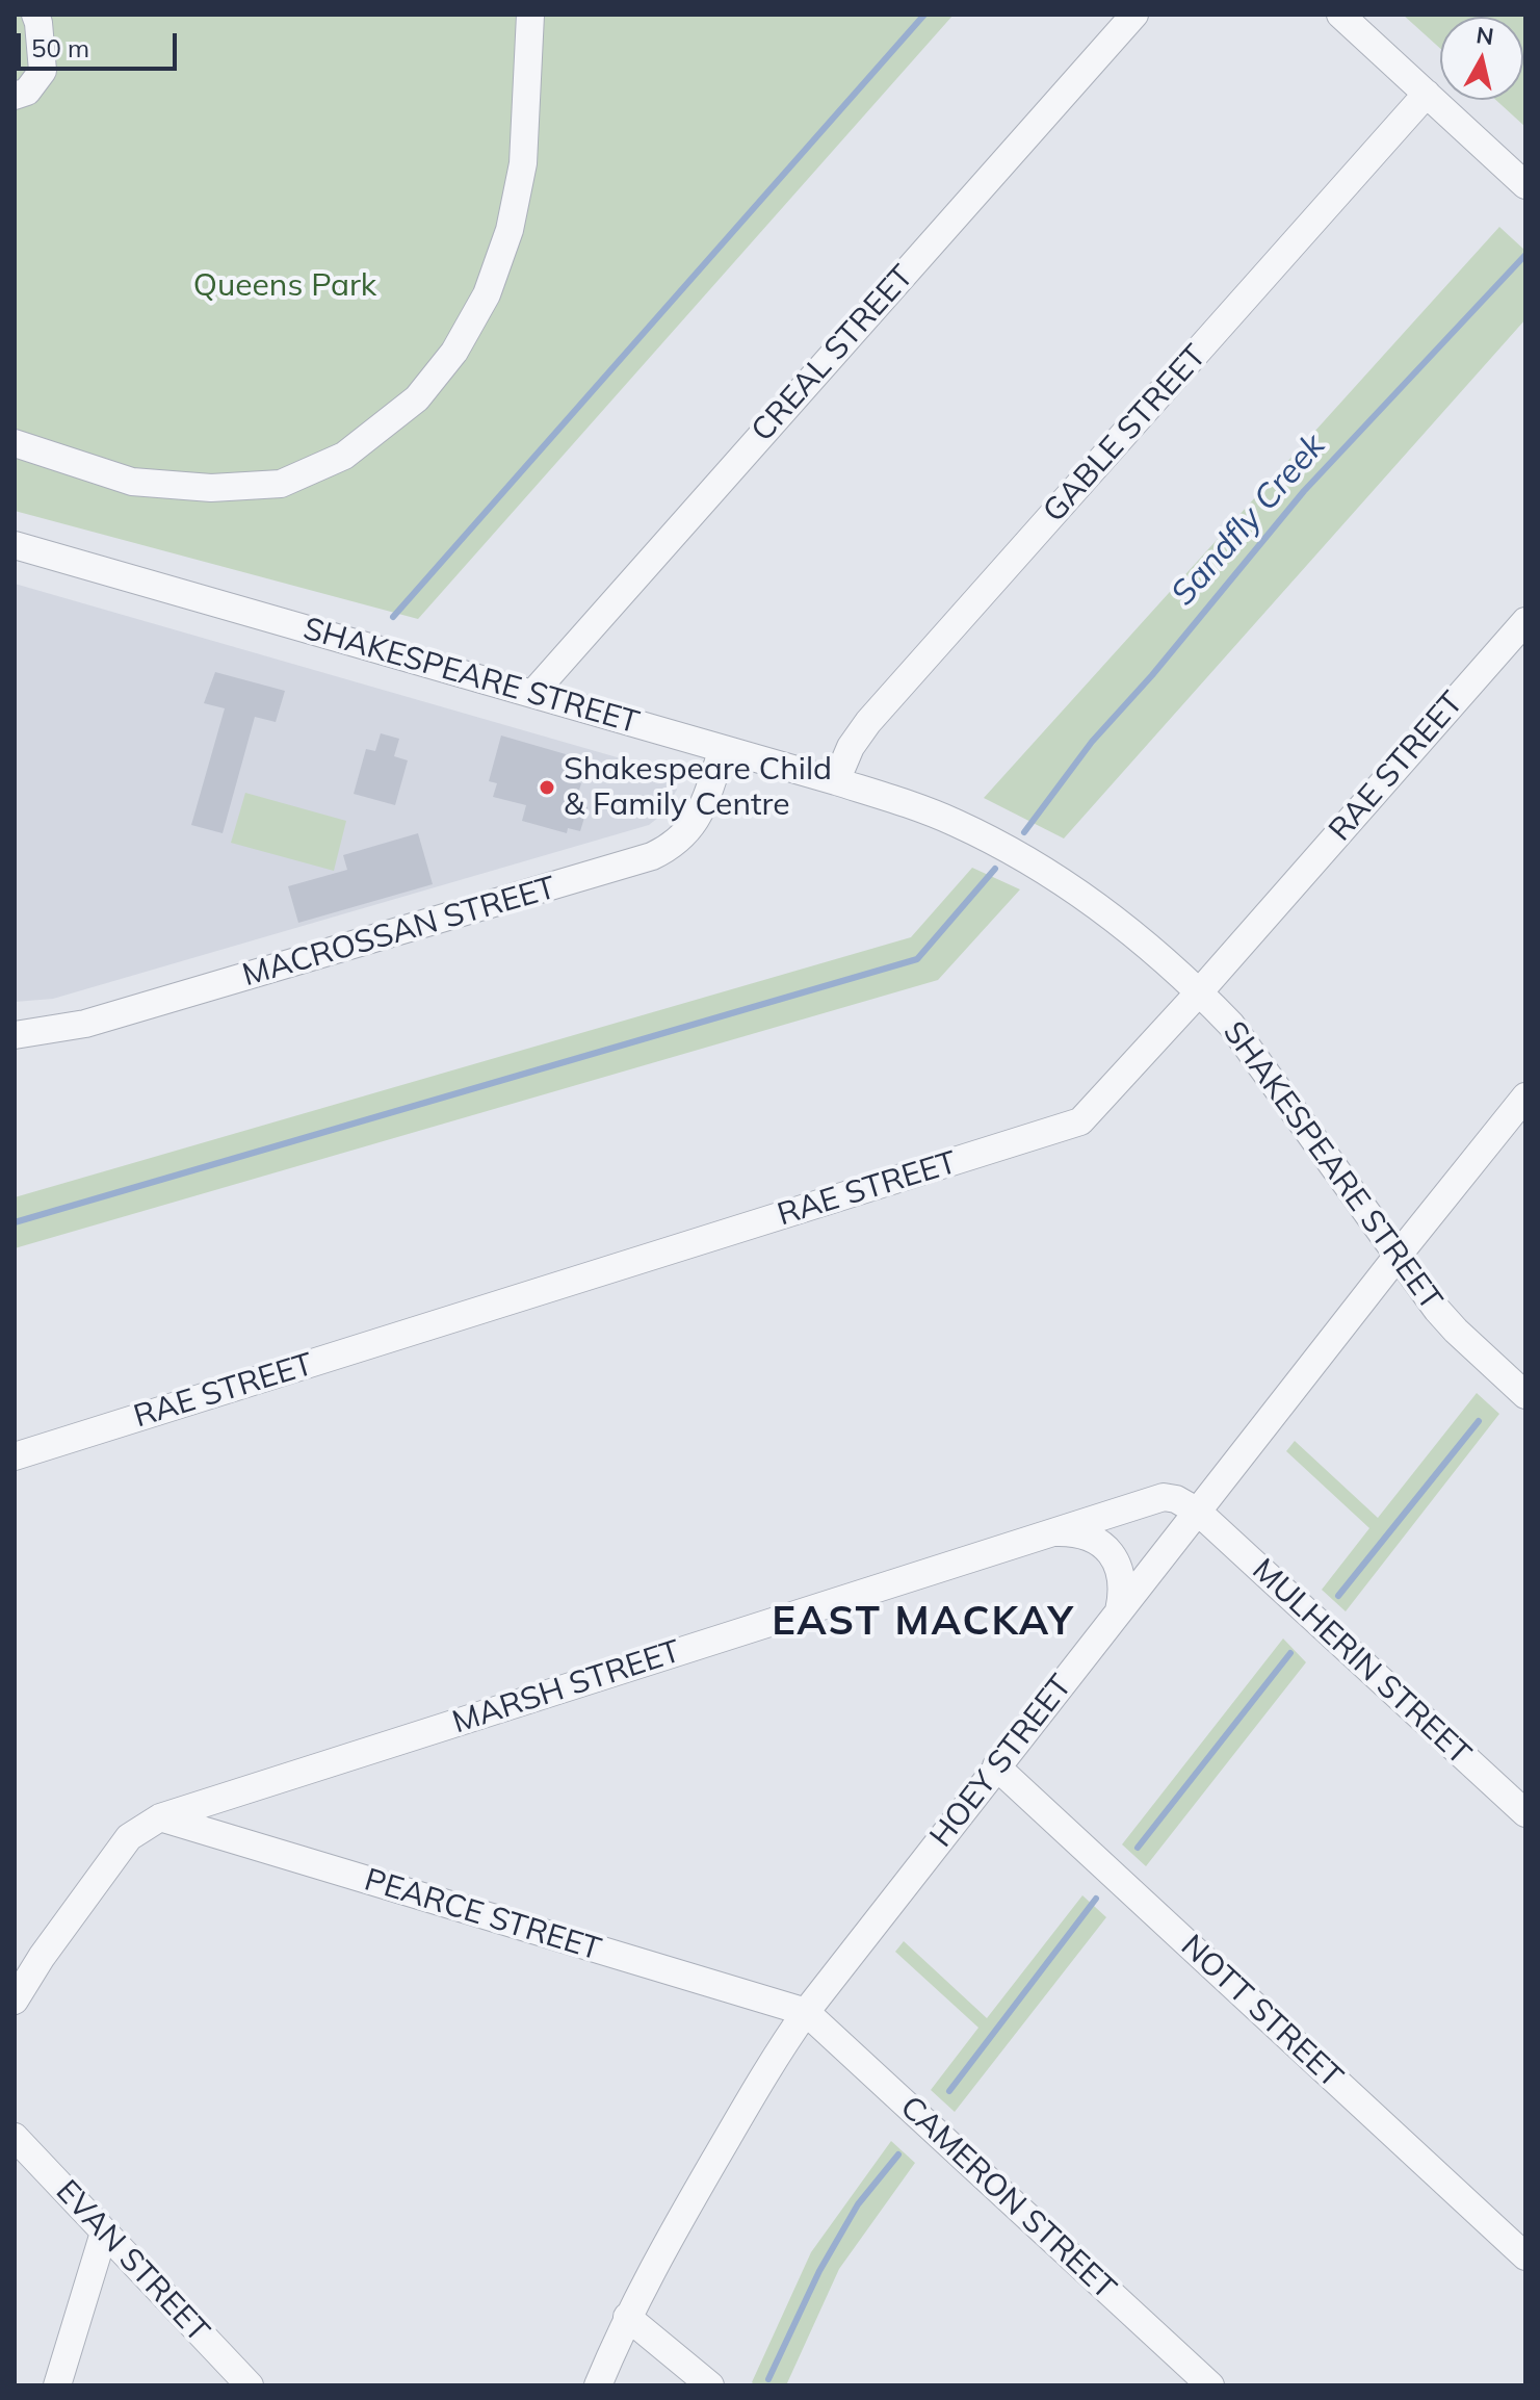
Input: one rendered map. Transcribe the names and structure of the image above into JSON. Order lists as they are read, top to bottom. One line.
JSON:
{"streets":{"street":["CREAL STREET","GABLE STREET","SHAKESPEARE STREET","RAE STREET","MACROSSAN STREET","MULHERIN STREET","MARSH STREET","HOEY STREET","PEARCE STREET","NOTT STREET","CAMERON STREET","EVAN STREET"]},"crossings":[["CREAL STREET","SHAKESPEARE STREET"],["GABLE STREET","SHAKESPEARE STREET"],["SHAKESPEARE STREET","RAE STREET"],["SHAKESPEARE STREET","MACROSSAN STREET"],["SHAKESPEARE STREET","HOEY STREET"],["MULHERIN STREET","MARSH STREET"],["MULHERIN STREET","HOEY STREET"],["MARSH STREET","HOEY STREET"],["MARSH STREET","PEARCE STREET"],["HOEY STREET","PEARCE STREET"],["HOEY STREET","NOTT STREET"],["HOEY STREET","CAMERON STREET"],["PEARCE STREET","CAMERON STREET"]],"districts":["EAST MACKAY"],"water":["Sandfly Creek"],"parks":["Queens Park"],"places":["Shakespeare Child & Family Centre"],"scale_bar":"50 m","north":"top"}
